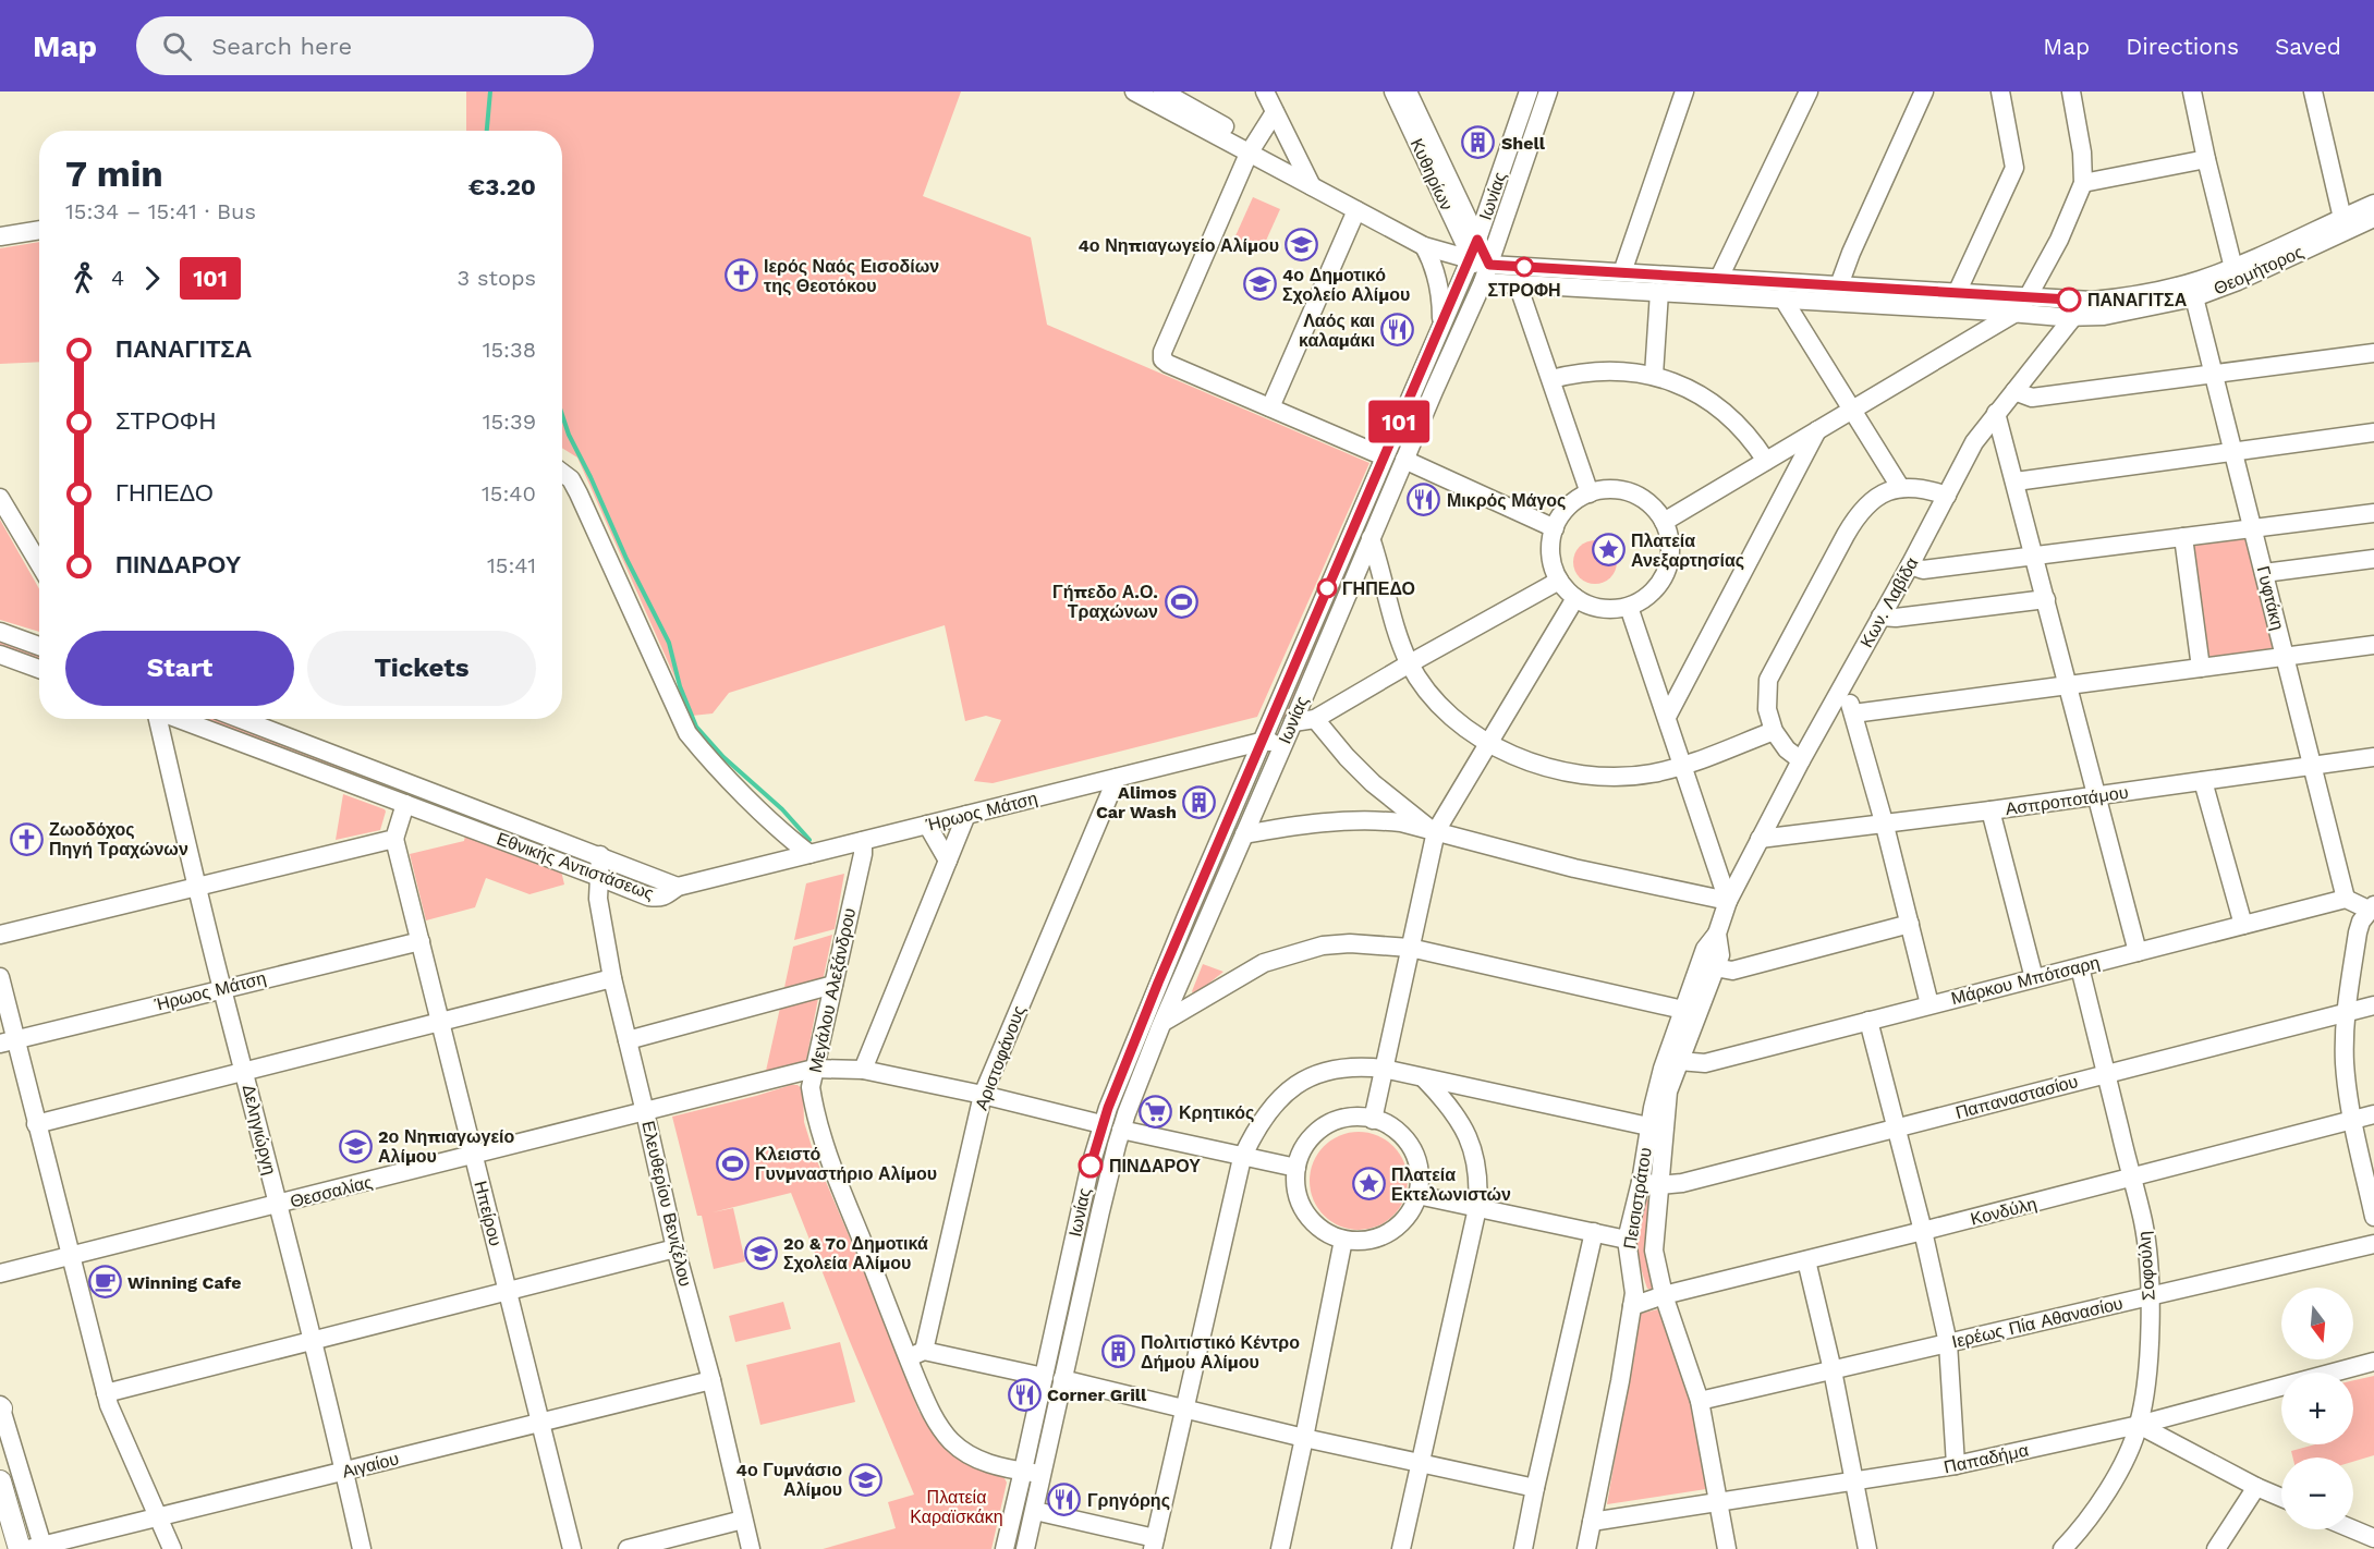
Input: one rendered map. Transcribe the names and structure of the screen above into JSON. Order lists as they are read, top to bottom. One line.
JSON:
{"streets":{"street":["Κυθηρίων","Ιωνίας","Θεομήτορος","Γυφτάκη","Κων. Λαβίδα","Ασπροποτάμου","Ήρωος Μάτση","Εθνικής Αντιστάσεως","Μάρκου Μπότσαρη","Μεγάλου Αλεξάνδρου","Αριστοφάνους","Παπαναστασίου","Δεληγιώργη","Θεσσαλίας","Πεισιστράτου","Ελευθερίου Βενιζέλου","Κονδύλη","Ηπείρου","Σοφούλη","Ιερέως Πία Αθανασίου","Παπαδήμα","Αιγαίου"]},"crossings":[["Κυθηρίων","Ιωνίας"],["Κυθηρίων","Θεομήτορος"],["Ιωνίας","Θεομήτορος"],["Ιωνίας","Ήρωος Μάτση"],["Ιωνίας","Μεγάλου Αλεξάνδρου"],["Ιωνίας","Θεσσαλίας"],["Θεομήτορος","Γυφτάκη"],["Θεομήτορος","Κων. Λαβίδα"],["Γυφτάκη","Ασπροποτάμου"],["Γυφτάκη","Μάρκου Μπότσαρη"],["Κων. Λαβίδα","Ασπροποτάμου"],["Κων. Λαβίδα","Πεισιστράτου"],["Ήρωος Μάτση","Εθνικής Αντιστάσεως"],["Ήρωος Μάτση","Μεγάλου Αλεξάνδρου"],["Ήρωος Μάτση","Αριστοφάνους"],["Ήρωος Μάτση","Δεληγιώργη"],["Ήρωος Μάτση","Ηπείρου"],["Εθνικής Αντιστάσεως","Ελευθερίου Βενιζέλου"],["Μάρκου Μπότσαρη","Σοφούλη"],["Μεγάλου Αλεξάνδρου","Αριστοφάνους"],["Μεγάλου Αλεξάνδρου","Θεσσαλίας"],["Αριστοφάνους","Θεσσαλίας"],["Παπαναστασίου","Πεισιστράτου"],["Παπαναστασίου","Σοφούλη"],["Δεληγιώργη","Θεσσαλίας"],["Δεληγιώργη","Αιγαίου"],["Θεσσαλίας","Ελευθερίου Βενιζέλου"],["Θεσσαλίας","Ηπείρου"],["Πεισιστράτου","Κονδύλη"],["Πεισιστράτου","Παπαδήμα"],["Ελευθερίου Βενιζέλου","Αιγαίου"],["Κονδύλη","Σοφούλη"],["Ηπείρου","Αιγαίου"],["Σοφούλη","Ιερέως Πία Αθανασίου"],["Σοφούλη","Παπαδήμα"]],"parks":["Πλατεία Καραϊσκάκη"],"places":{"building":["Shell","Alimos Car Wash","Πολιτιστικό Κέντρο Δήμου Αλίμου"],"school or university":["4ο Νηπιαγωγείο Αλίμου","4ο Δημοτικό Σχολείο Αλίμου","2ο Νηπιαγωγείο Αλίμου","2ο & 7ο Δημοτικά Σχολεία Αλίμου","4ο Γυμνάσιο Αλίμου"],"other":["ΣΤΡΟΦΗ","ΠΑΝΑΓΙΤΣΑ","ΓΗΠΕΔΟ","ΠΙΝΔΑΡΟΥ"],"church":["Ιερός Ναός Εισοδίων της Θεοτόκου","Ζωοδόχος Πηγή Τραχώνων"],"restaurant":["Λαός και καλαμάκι","Μικρός Μάγος","Corner Grill","Γρηγόρης"],"place":["Πλατεία Ανεξαρτησίας","Πλατεία Εκτελωνιστών"],"sports":["Γήπεδο Α.Ο. Τραχώνων","Κλειστό Γυνμναστήριο Αλίμου"],"supermarket":["Κρητικός"],"cafe":["Winning Cafe"]},"lines":["bus line 101"],"north":"bottom","page":{"header":"Map","search":"Search here","nav":["Map","Directions","Saved"],"on_map":"101","heading":["7 min","15:34 – 15:41 · Bus","€3.20"],"legs":["4","101","3 stops"],"list":[{"name":"ΠΑΝΑΓΙΤΣΑ","value":"15:38"},{"name":"ΣΤΡΟΦΗ","value":"15:39"},{"name":"ΓΗΠΕΔΟ","value":"15:40"},{"name":"ΠΙΝΔΑΡΟΥ","value":"15:41"}],"buttons":["Start","Tickets"],"map_buttons":["+","−"]}}
